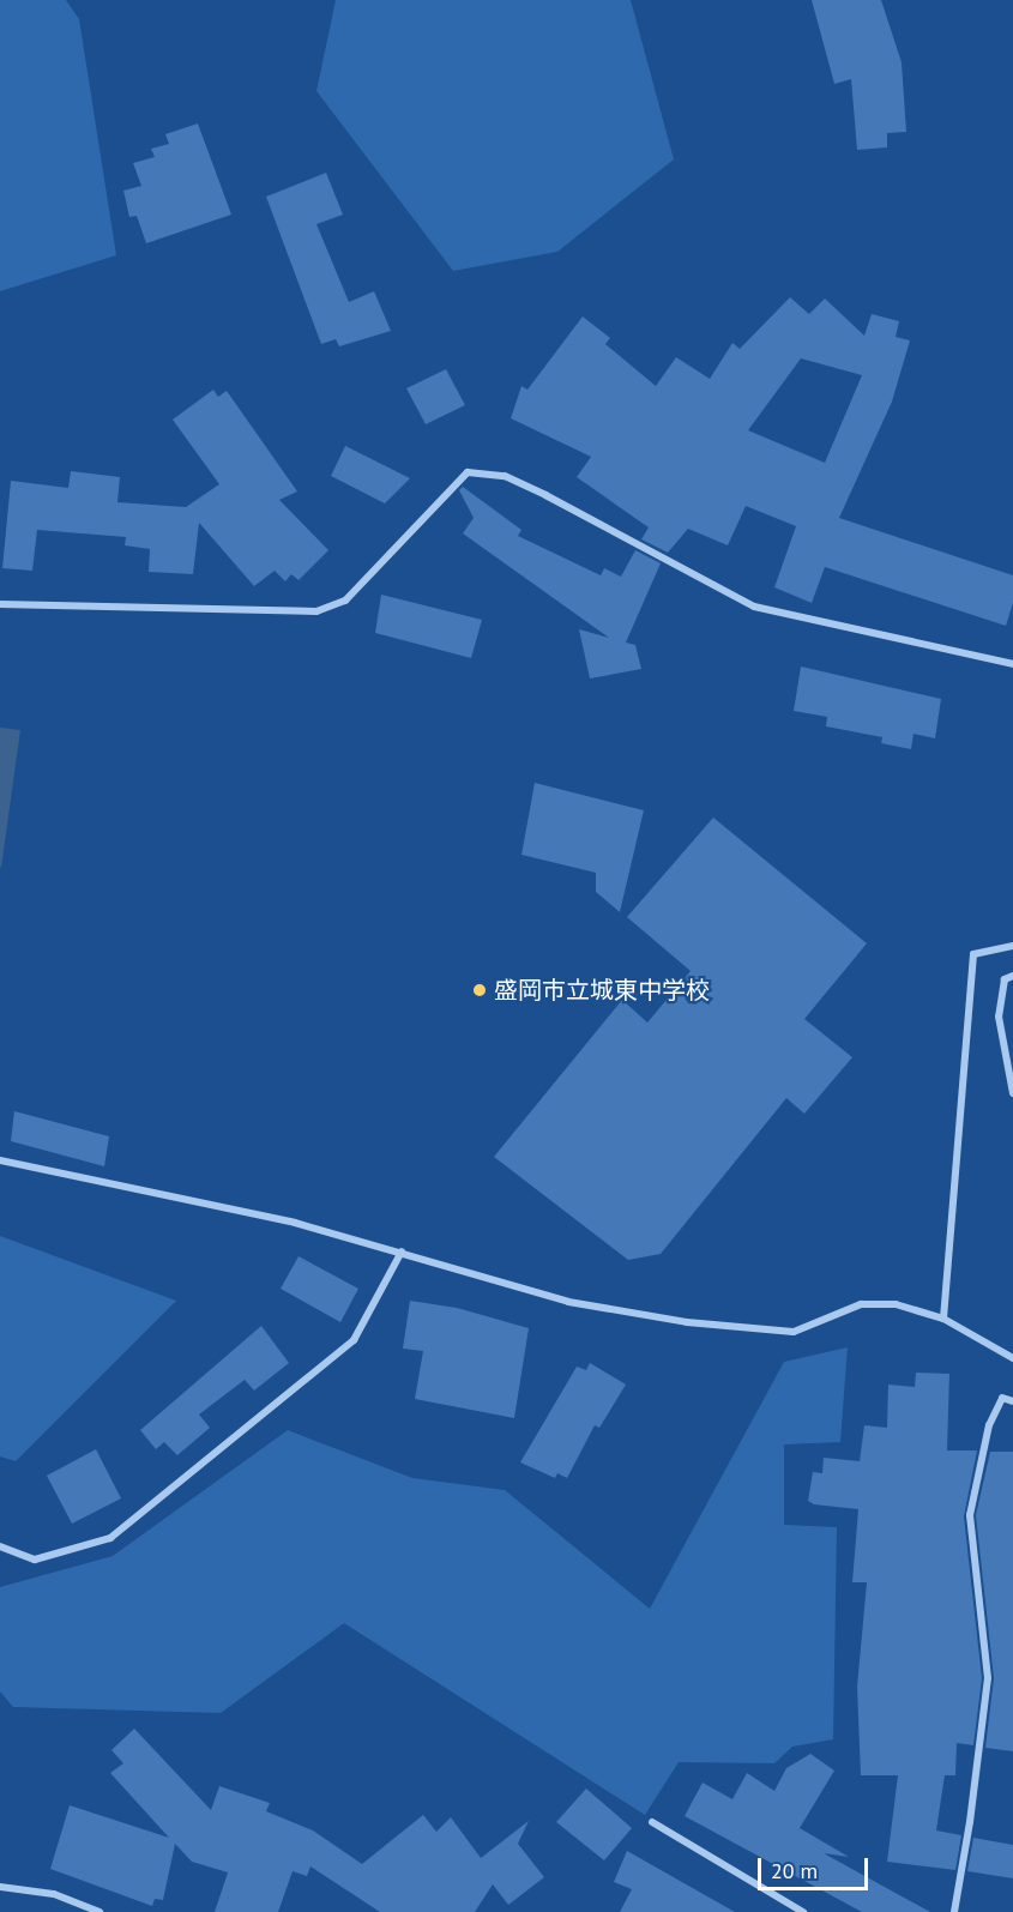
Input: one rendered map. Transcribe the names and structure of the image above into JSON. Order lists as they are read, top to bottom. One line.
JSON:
{"places":["盛岡市立城東中学校"],"scale_bar":"20 m"}
